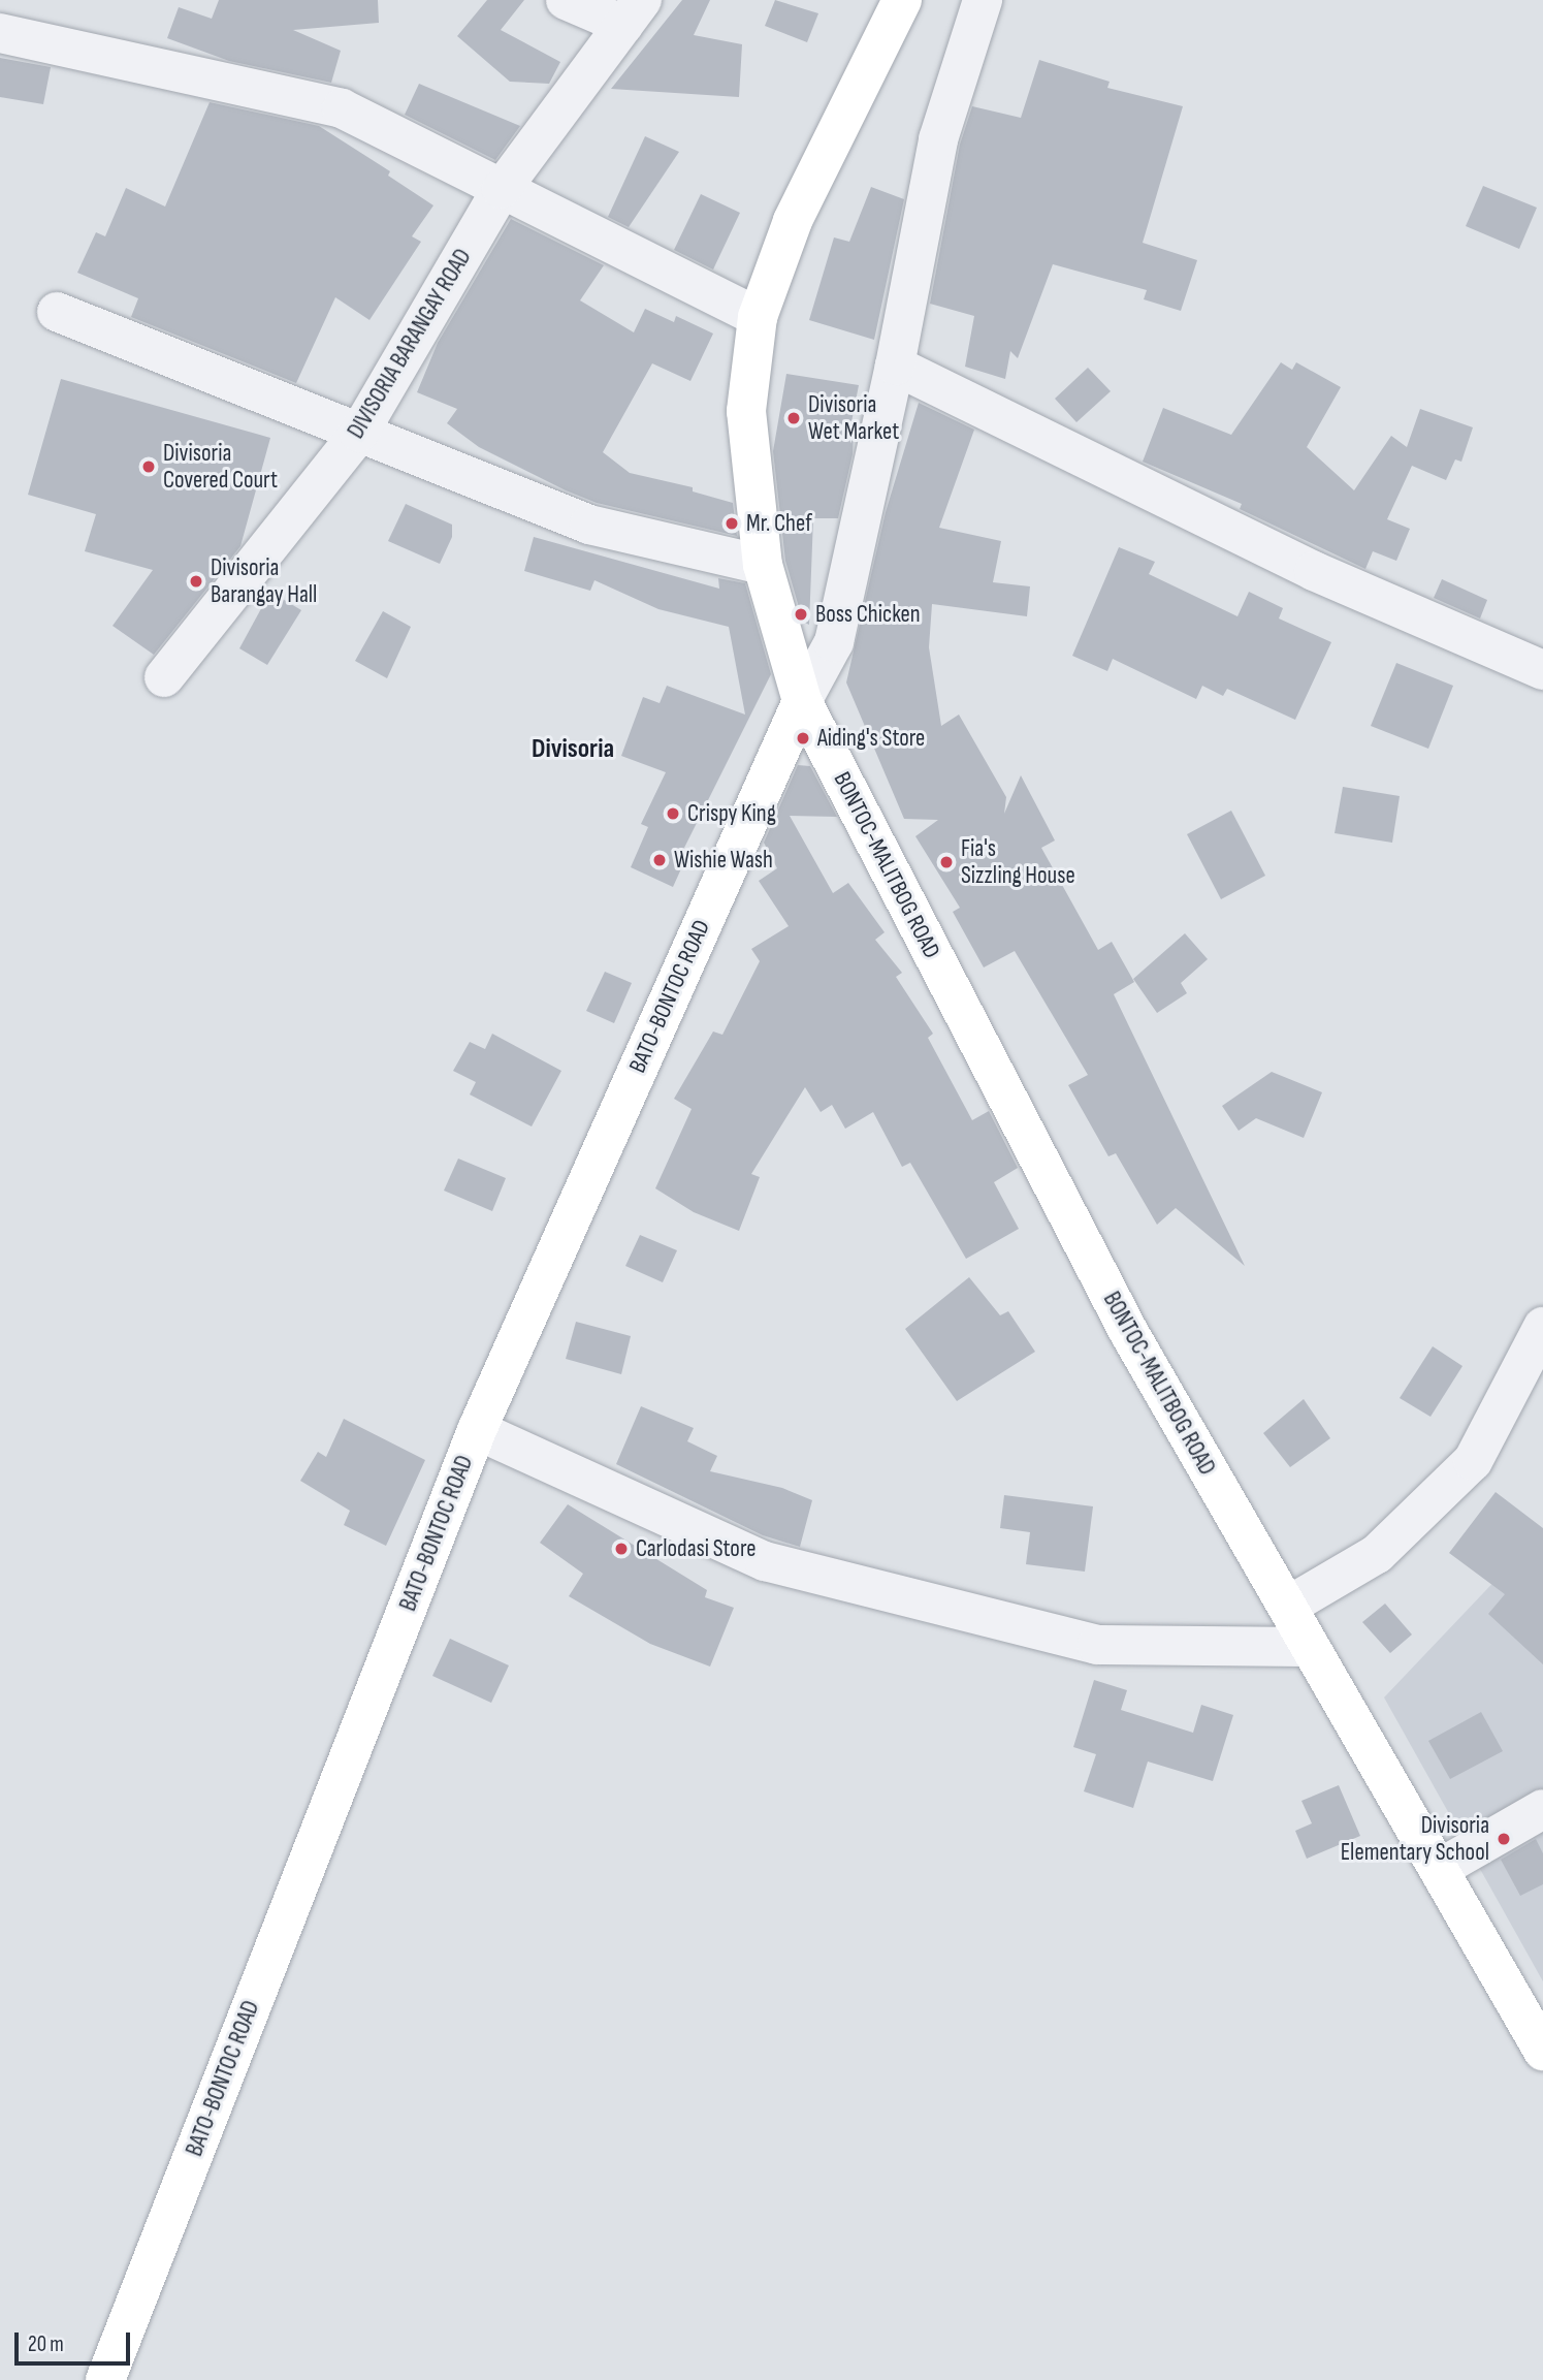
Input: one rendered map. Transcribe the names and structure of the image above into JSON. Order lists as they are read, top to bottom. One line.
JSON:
{"streets":{"main road":["BONTOC-MALITBOG ROAD","BATO-BONTOC ROAD"],"street":["DIVISORIA BARANGAY ROAD"]},"crossings":[["BONTOC-MALITBOG ROAD","BATO-BONTOC ROAD"]],"districts":["Divisoria"],"places":["Divisoria Wet Market","Divisoria Covered Court","Mr. Chef","Divisoria Barangay Hall","Boss Chicken","Aiding's Store","Crispy King","Wishie Wash","Fia's Sizzling House","Carlodasi Store","Divisoria Elementary School"],"scale_bar":"20 m"}
